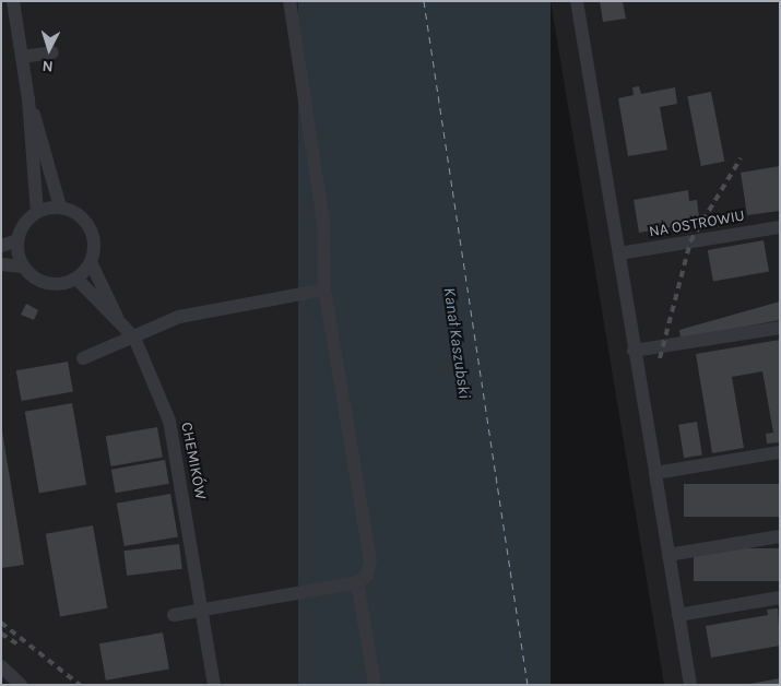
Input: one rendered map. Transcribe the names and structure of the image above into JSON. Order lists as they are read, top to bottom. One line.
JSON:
{"streets":{"lane":["NA OSTROWIU","CHEMIKÓW"]},"water":["Kanał Kaszubski"],"north":"bottom"}
